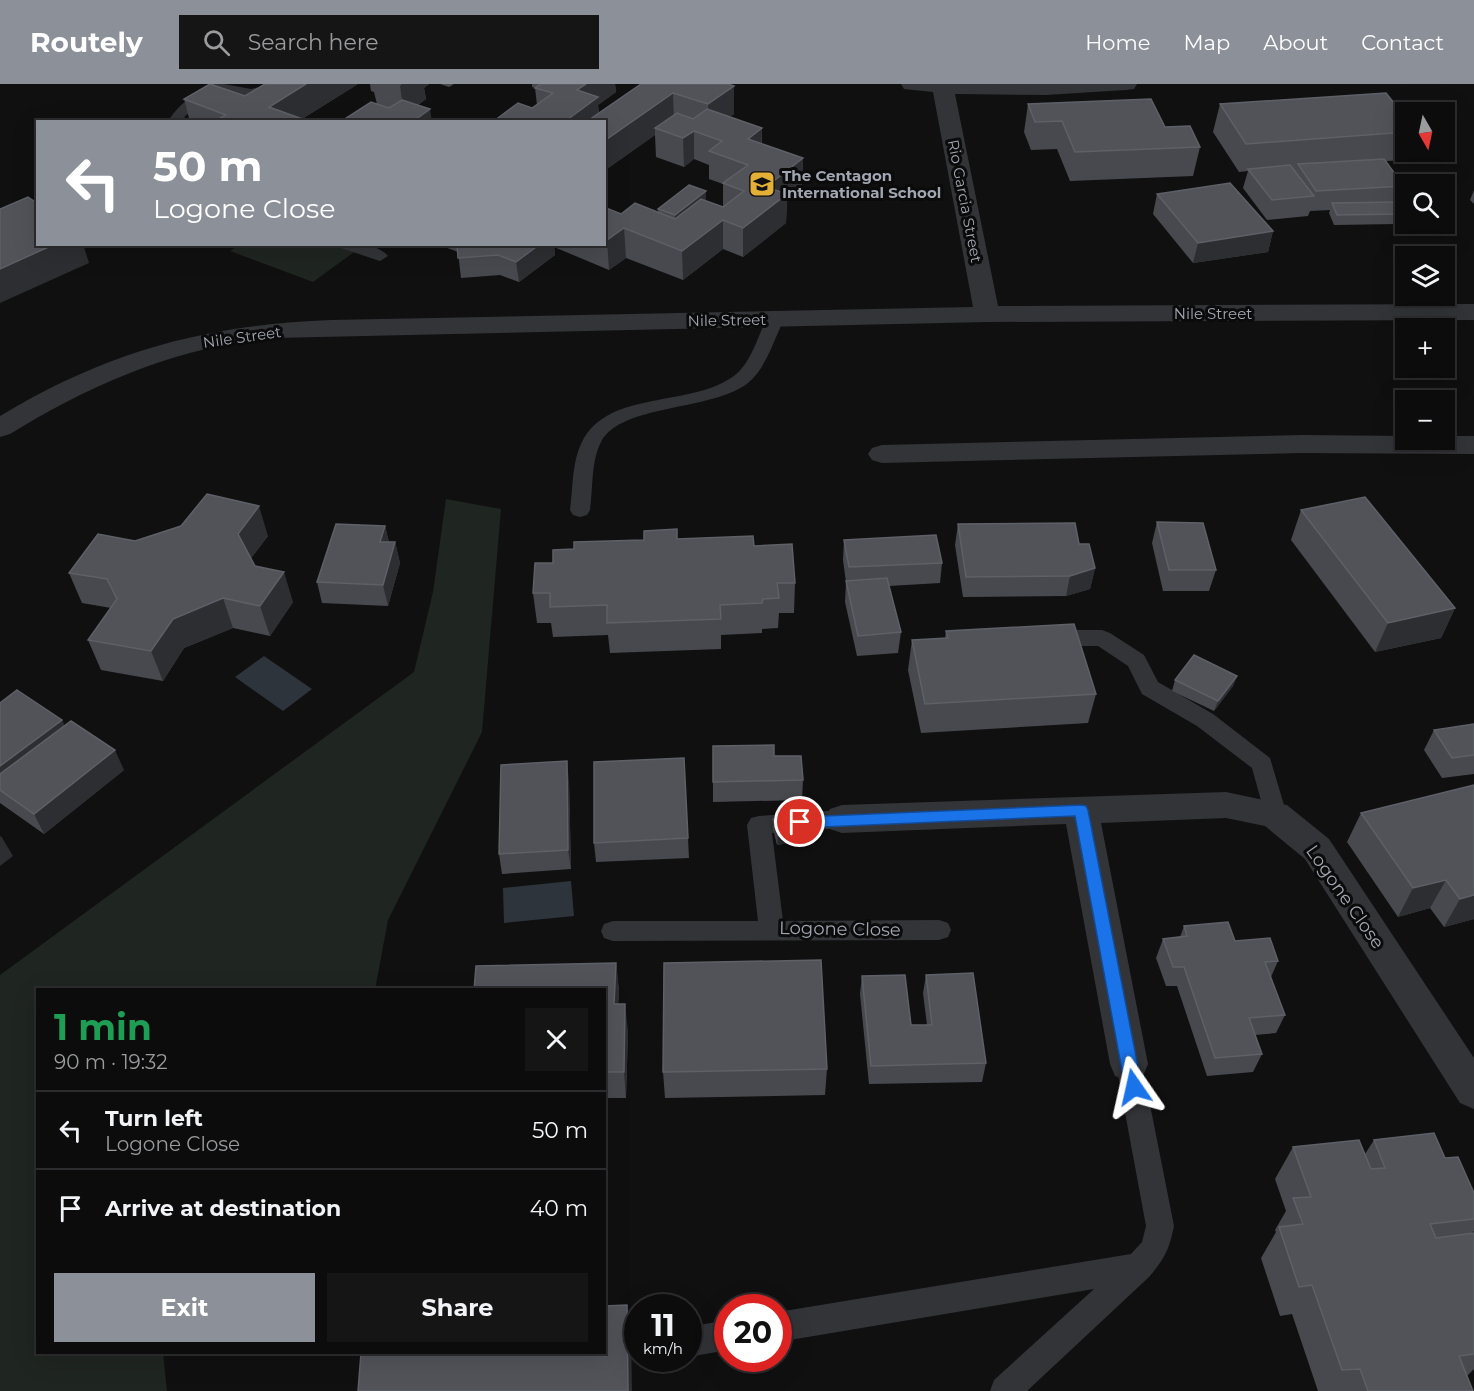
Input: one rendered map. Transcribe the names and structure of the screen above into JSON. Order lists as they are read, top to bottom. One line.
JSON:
{"streets":{"street":["Rio Garcia Street","Nile Street","Logone Close"]},"crossings":[["Rio Garcia Street","Nile Street"]],"places":{"school or university":["The Centagon International School"]},"north":"bottom","page":{"header":"Routely","search":"Search here","nav":["Home","Map","About","Contact"],"map_buttons":["+","−"],"turn":["50 m","Logone Close"],"heading":["1 min","90 m · 19:32"],"list":[{"name":"Turn left","note":"Logone Close","value":"50 m"},{"name":"Arrive at destination","value":"40 m"}],"buttons":["Exit","Share"],"speed":"11 km/h","limit":"20"}}
